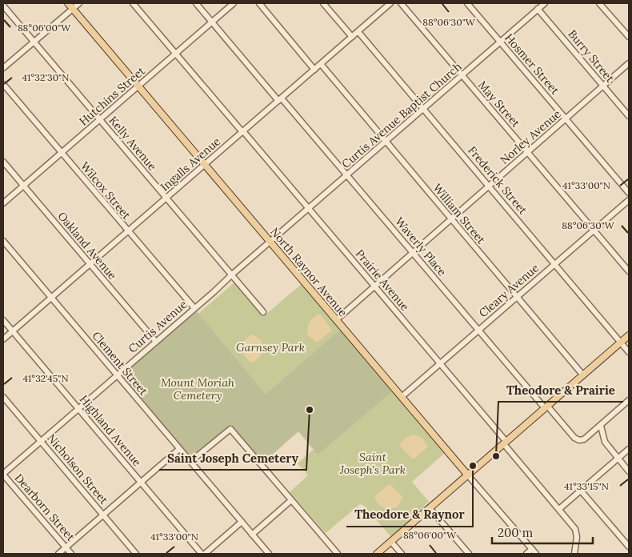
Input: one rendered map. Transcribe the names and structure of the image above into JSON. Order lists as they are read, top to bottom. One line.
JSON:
{"streets":{"main road":["North Raynor Avenue"],"street":["Burry Street","Hosmer Street","Hutchins Street","May Street","Curtis Avenue Baptist Church","Norley Avenue","Kelly Avenue","Ingalls Avenue","Frederick Street","Wilcox Street","William Street","Oakland Avenue","Waverly Place","Prairie Avenue","Cleary Avenue","Curtis Avenue","Clement Street","Highland Avenue","Nicholson Street","Dearborn Street"]},"crossings":[["Burry Street","Curtis Avenue Baptist Church"],["Burry Street","Norley Avenue"],["Hosmer Street","Curtis Avenue Baptist Church"],["Hosmer Street","Norley Avenue"],["Hutchins Street","Kelly Avenue"],["Hutchins Street","Wilcox Street"],["Hutchins Street","Oakland Avenue"],["Hutchins Street","Waverly Place"],["Hutchins Street","North Raynor Avenue"],["Hutchins Street","Prairie Avenue"],["May Street","Curtis Avenue Baptist Church"],["May Street","Norley Avenue"],["May Street","Cleary Avenue"],["Curtis Avenue Baptist Church","Frederick Street"],["Curtis Avenue Baptist Church","William Street"],["Curtis Avenue Baptist Church","Waverly Place"],["Curtis Avenue Baptist Church","North Raynor Avenue"],["Curtis Avenue Baptist Church","Prairie Avenue"],["Curtis Avenue Baptist Church","Curtis Avenue"],["Norley Avenue","Frederick Street"],["Norley Avenue","William Street"],["Norley Avenue","Waverly Place"],["Norley Avenue","North Raynor Avenue"],["Norley Avenue","Prairie Avenue"],["Kelly Avenue","Ingalls Avenue"],["Kelly Avenue","Curtis Avenue"],["Ingalls Avenue","Frederick Street"],["Ingalls Avenue","Wilcox Street"],["Ingalls Avenue","William Street"],["Ingalls Avenue","Oakland Avenue"],["Ingalls Avenue","Waverly Place"],["Ingalls Avenue","North Raynor Avenue"],["Ingalls Avenue","Prairie Avenue"],["Ingalls Avenue","Clement Street"],["Ingalls Avenue","Highland Avenue"],["Frederick Street","Cleary Avenue"],["Wilcox Street","Curtis Avenue"],["William Street","Cleary Avenue"],["Oakland Avenue","Curtis Avenue"],["Waverly Place","Cleary Avenue"],["North Raynor Avenue","Cleary Avenue"],["North Raynor Avenue","Curtis Avenue"],["Prairie Avenue","Cleary Avenue"],["Curtis Avenue","Clement Street"],["Curtis Avenue","Highland Avenue"],["Curtis Avenue","Nicholson Street"],["Curtis Avenue","Dearborn Street"]],"parks":["Garnsey Park","Mount Moriah Cemetery","Saint Joseph's Park"],"places":["Saint Joseph Cemetery","Theodore & Prairie","Theodore & Raynor"],"scale_bar":"200 m","coordinates":["88°06'30\"W","88°06'00\"W","41°32'30\"N","41°33'00\"N","41°32'45\"N","41°33'15\"N"]}
